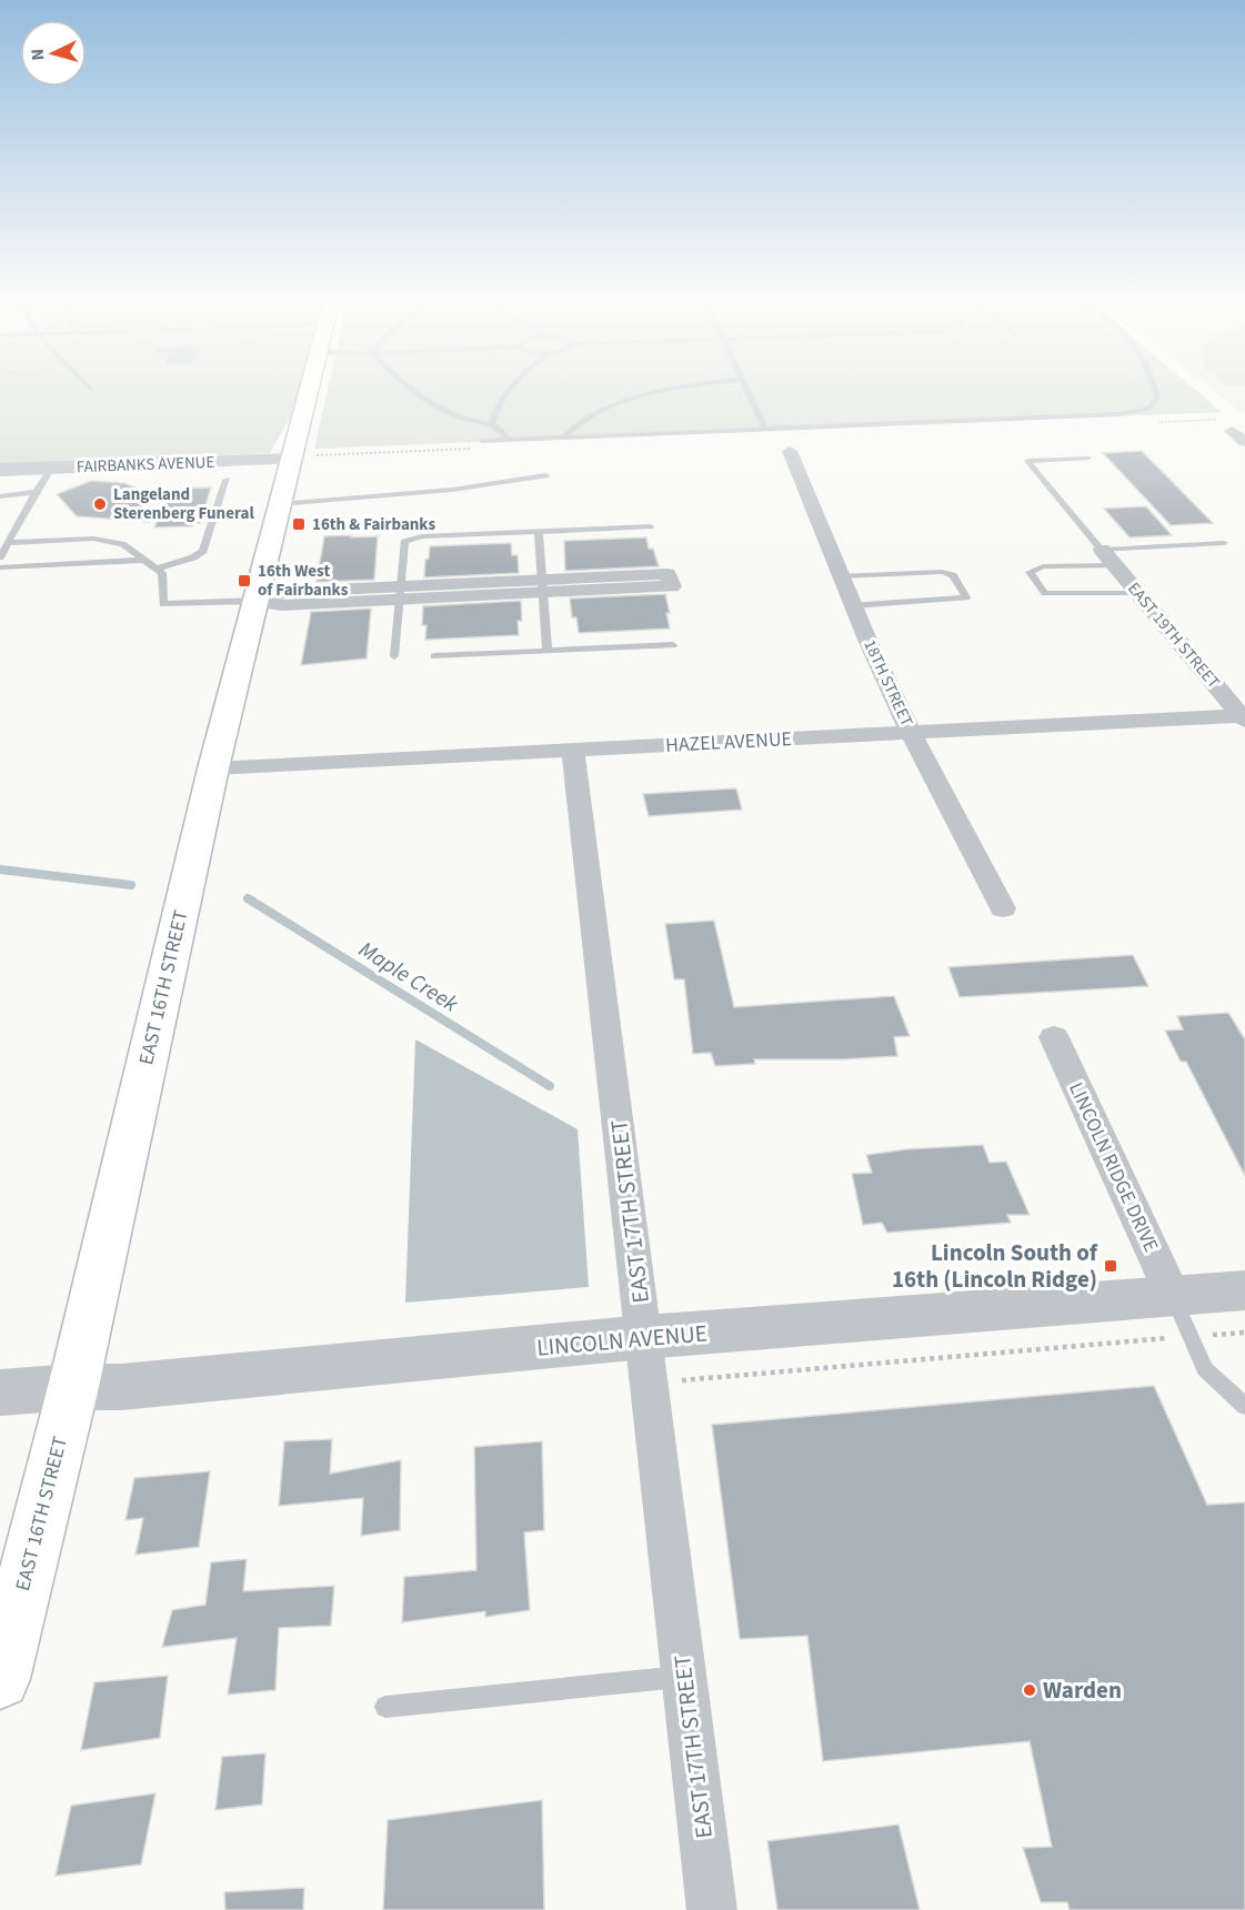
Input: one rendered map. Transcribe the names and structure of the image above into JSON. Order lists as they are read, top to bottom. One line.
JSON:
{"streets":{"main road":["EAST 16TH STREET"],"street":["FAIRBANKS AVENUE","EAST 19TH STREET","18TH STREET","HAZEL AVENUE","LINCOLN RIDGE DRIVE","EAST 17TH STREET","LINCOLN AVENUE"]},"crossings":[["FAIRBANKS AVENUE","EAST 16TH STREET"],["EAST 19TH STREET","HAZEL AVENUE"],["18TH STREET","HAZEL AVENUE"],["HAZEL AVENUE","EAST 16TH STREET"],["HAZEL AVENUE","EAST 17TH STREET"],["EAST 16TH STREET","LINCOLN AVENUE"],["LINCOLN RIDGE DRIVE","LINCOLN AVENUE"],["EAST 17TH STREET","LINCOLN AVENUE"]],"water":["Maple Creek"],"places":{"other":["Langeland Sterenberg Funeral","Warden"],"transit":["16th & Fairbanks","16th West of Fairbanks","Lincoln South of 16th (Lincoln Ridge)"]},"north":"left"}
